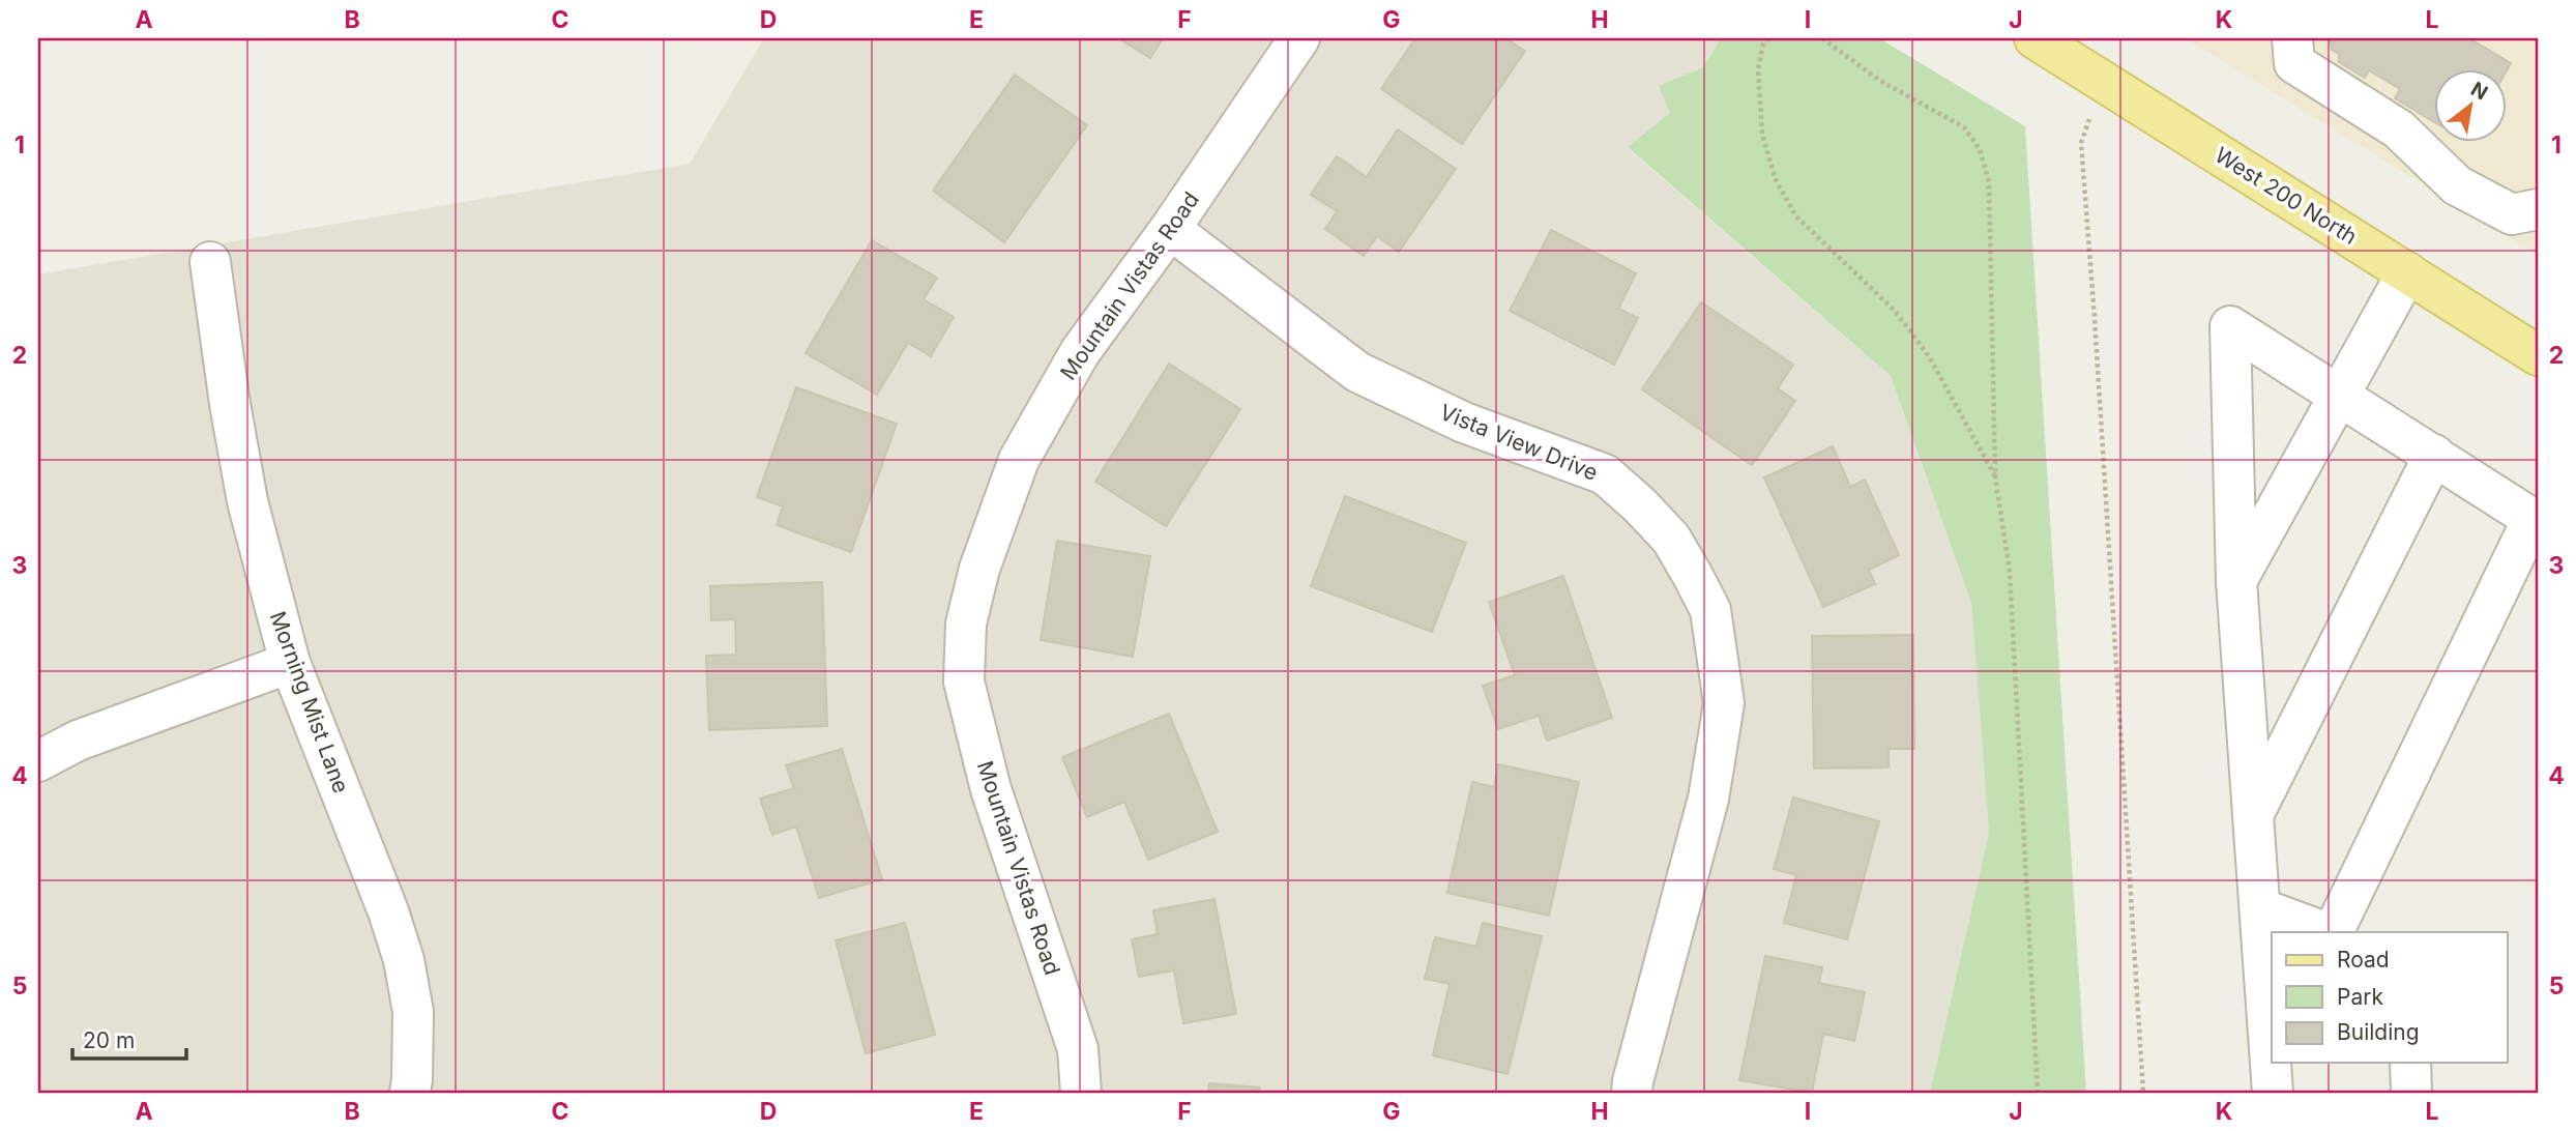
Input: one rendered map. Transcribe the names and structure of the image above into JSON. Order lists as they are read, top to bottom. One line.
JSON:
{"streets":{"main road":["West 200 North"],"street":["Mountain Vistas Road","Vista View Drive","Morning Mist Lane"]},"crossings":[["Mountain Vistas Road","Vista View Drive"]],"legend":["Road","Park","Building"],"scale_bar":"20 m","north":"top right","grid":{"columns":["A","B","C","D","E","F","G","H","I","J","K","L"],"rows":["1","2","3","4","5"]}}
